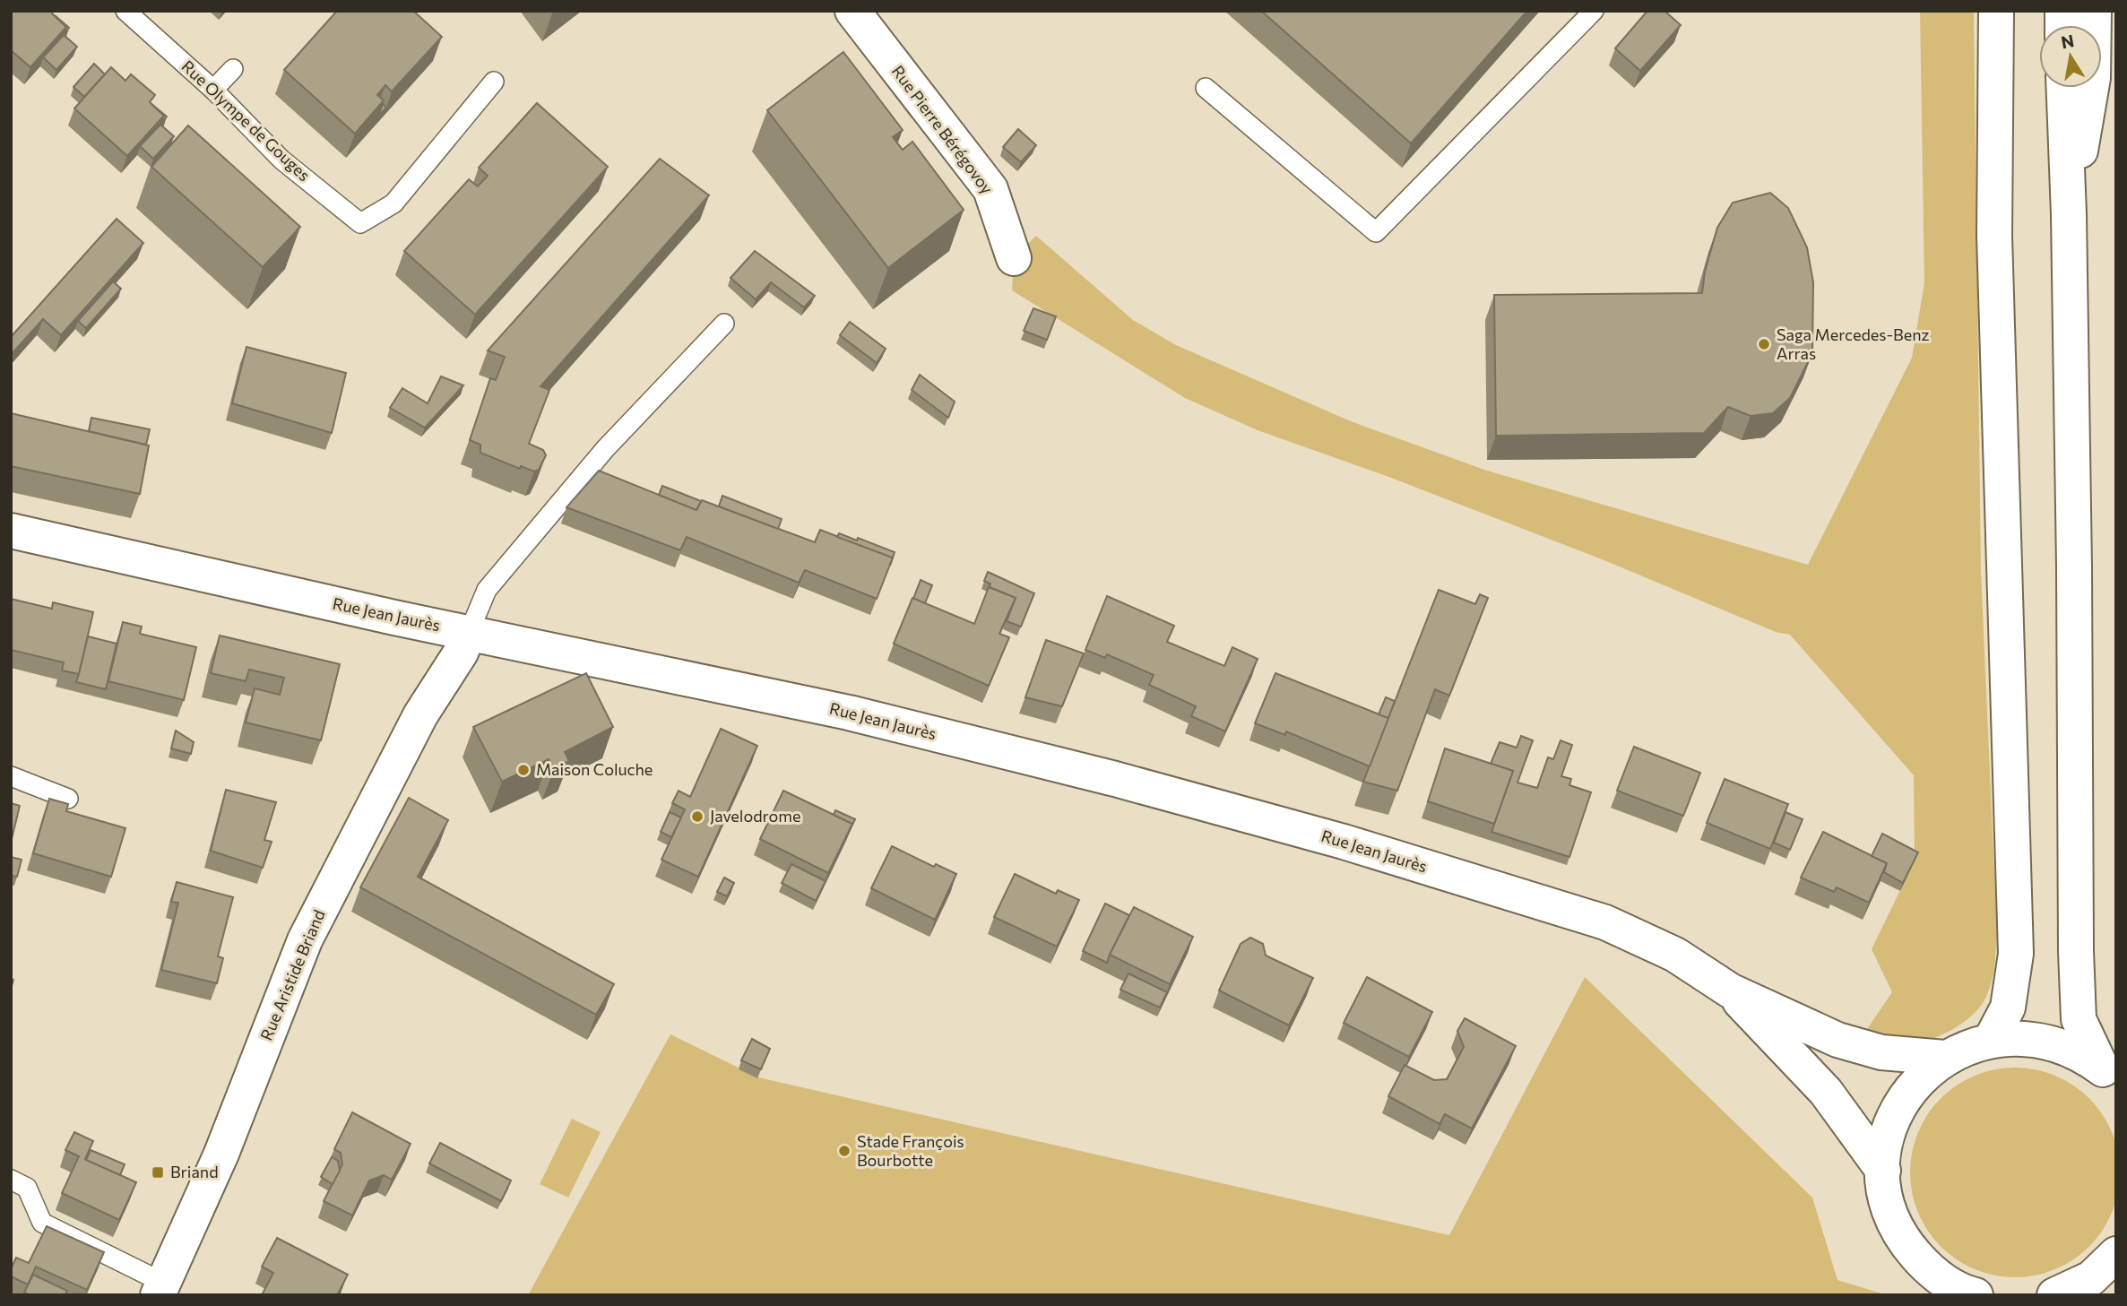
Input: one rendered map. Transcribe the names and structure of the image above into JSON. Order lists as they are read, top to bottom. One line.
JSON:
{"streets":{"main road":["Rue Pierre Bérégovoy","Rue Jean Jaurès","Rue Aristide Briand"],"lane":["Rue Olympe de Gouges"]},"crossings":[["Rue Jean Jaurès","Rue Aristide Briand"]],"places":{"other":["Saga Mercedes-Benz Arras","Maison Coluche","Javelodrome","Stade François Bourbotte"],"transit":["Briand"]},"north":"top"}
